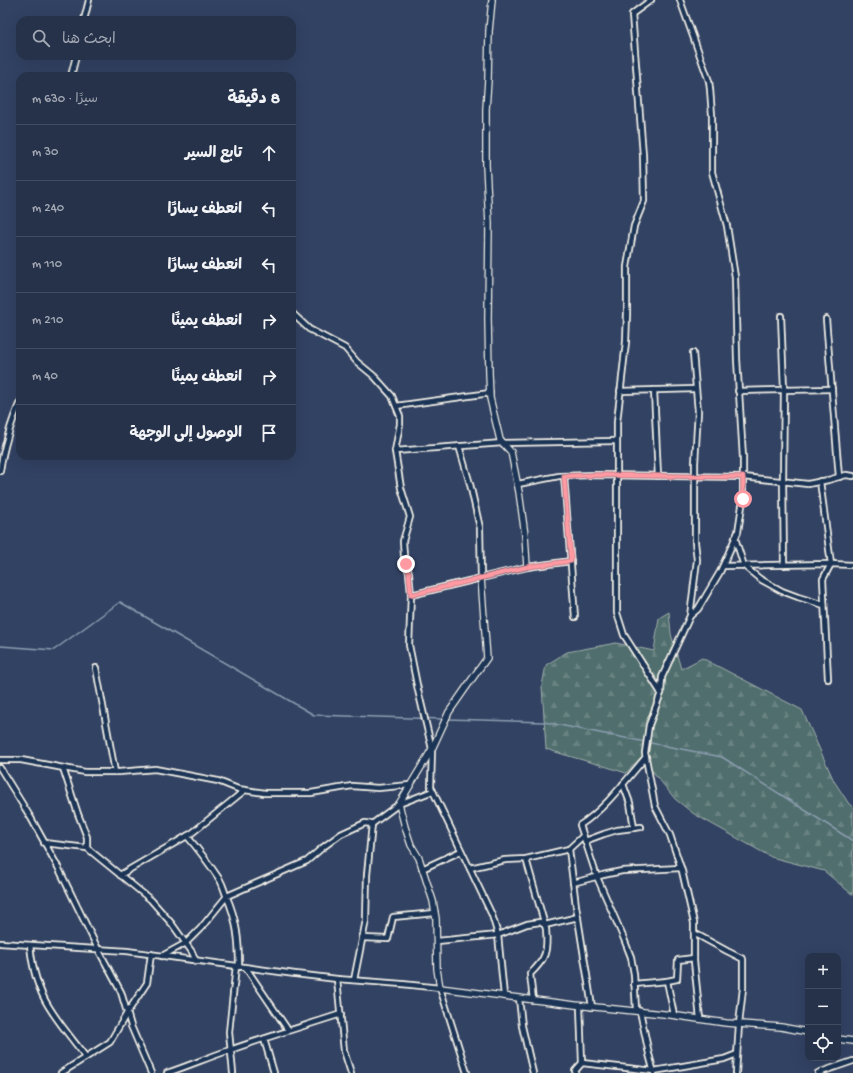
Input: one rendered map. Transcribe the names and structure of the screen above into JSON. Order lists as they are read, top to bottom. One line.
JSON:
{"page":{"search":"ابحث هنا","heading":["8 دقيقة","سيرًا · 630 m"],"list":[["تابع السير","30 m"],["انعطف يسارًا","240 m"],["انعطف يسارًا","110 m"],["انعطف يمينًا","210 m"],["انعطف يمينًا","40 m"],"الوصول إلى الوجهة"],"map_buttons":["+","−"]}}
